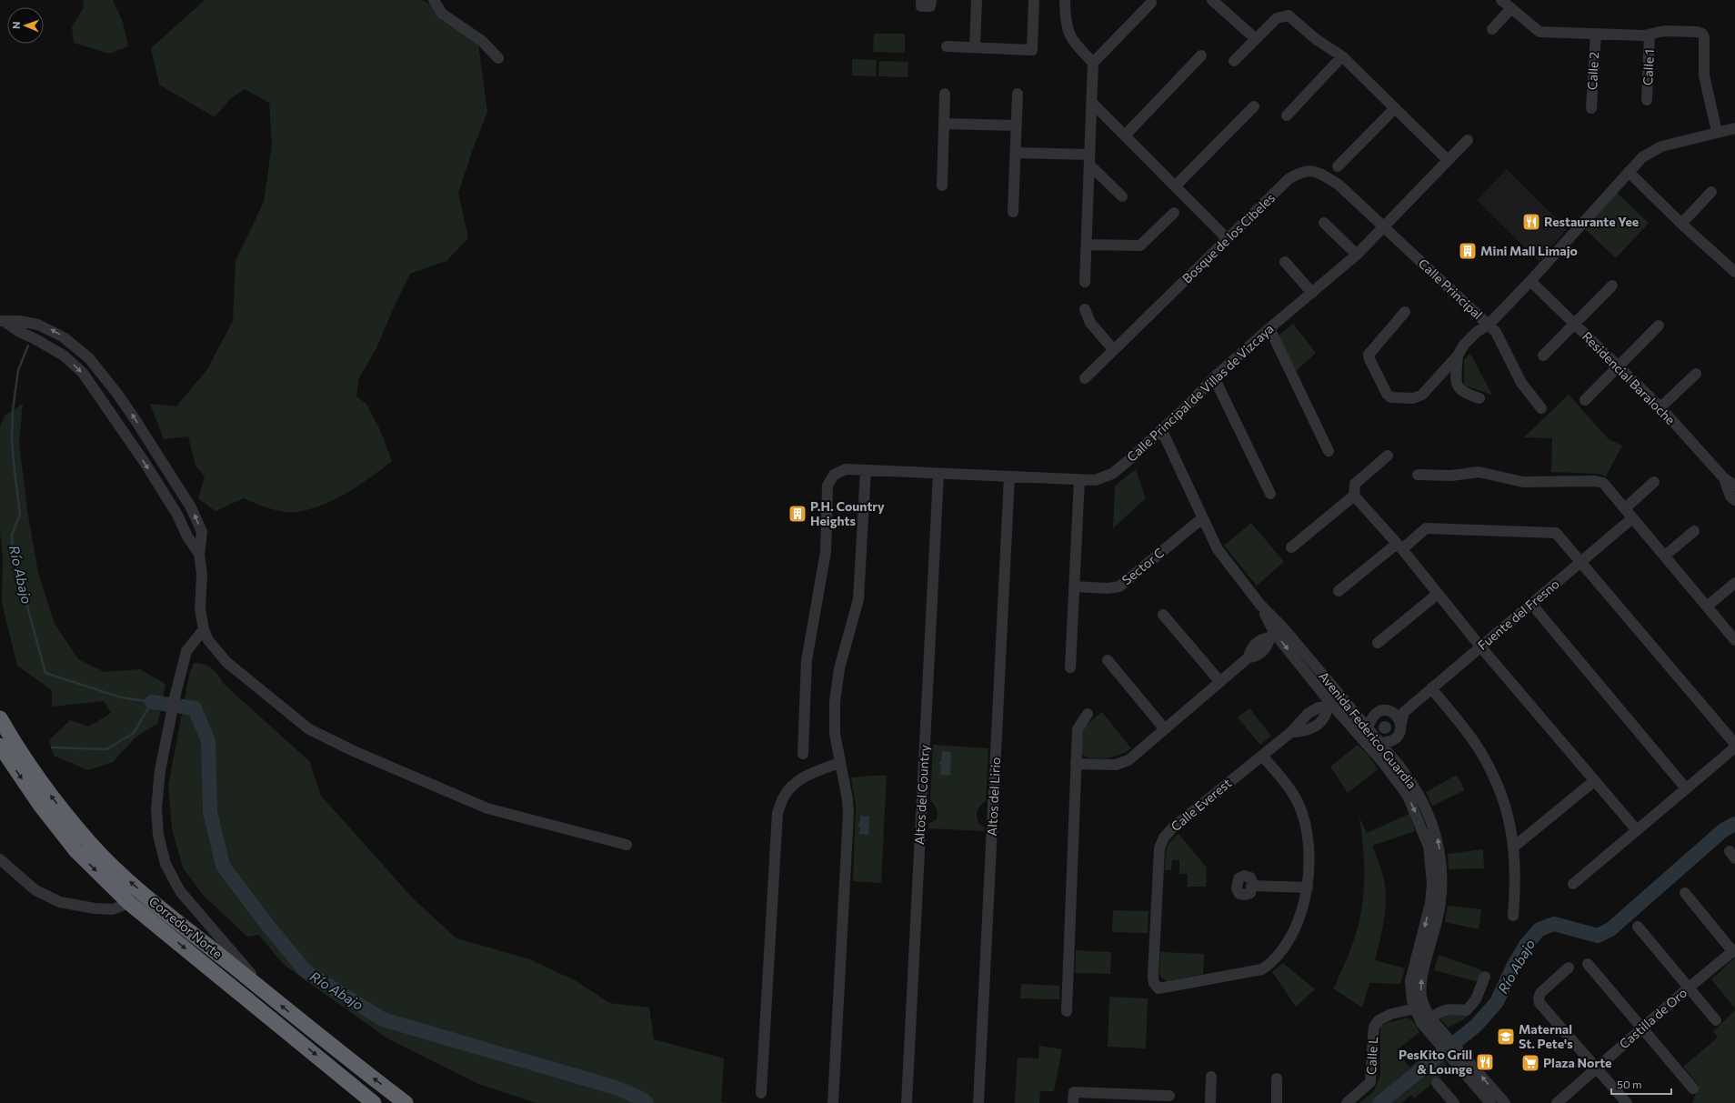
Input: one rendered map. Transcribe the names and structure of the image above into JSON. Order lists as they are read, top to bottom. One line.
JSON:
{"streets":{"highway":["Corredor Norte"],"street":["Calle 1","Calle 2","Bosque de los Cibeles","Calle Principal","Residencial Baraloche","Calle Principal de Villas de Vizcaya","Sector C","Fuente del Fresno","Avenida Federico Guardia","Altos del Country","Altos del Lirio","Calle Everest","Castilla de Oro","Calle L"]},"crossings":[["Bosque de los Cibeles","Calle Principal"],["Bosque de los Cibeles","Calle Principal de Villas de Vizcaya"],["Calle Principal","Residencial Baraloche"],["Calle Principal","Calle Principal de Villas de Vizcaya"],["Calle Principal de Villas de Vizcaya","Avenida Federico Guardia"],["Calle Principal de Villas de Vizcaya","Altos del Country"],["Calle Principal de Villas de Vizcaya","Altos del Lirio"],["Sector C","Avenida Federico Guardia"],["Avenida Federico Guardia","Calle Everest"],["Avenida Federico Guardia","Calle L"]],"water":["Río Abajo"],"places":{"restaurant":["Restaurante Yee","PesKito Grill & Lounge"],"building":["Mini Mall Limajo","P.H. Country Heights"],"school or university":["Maternal St. Pete's"],"supermarket":["Plaza Norte"]},"scale_bar":"50 m","north":"left"}
